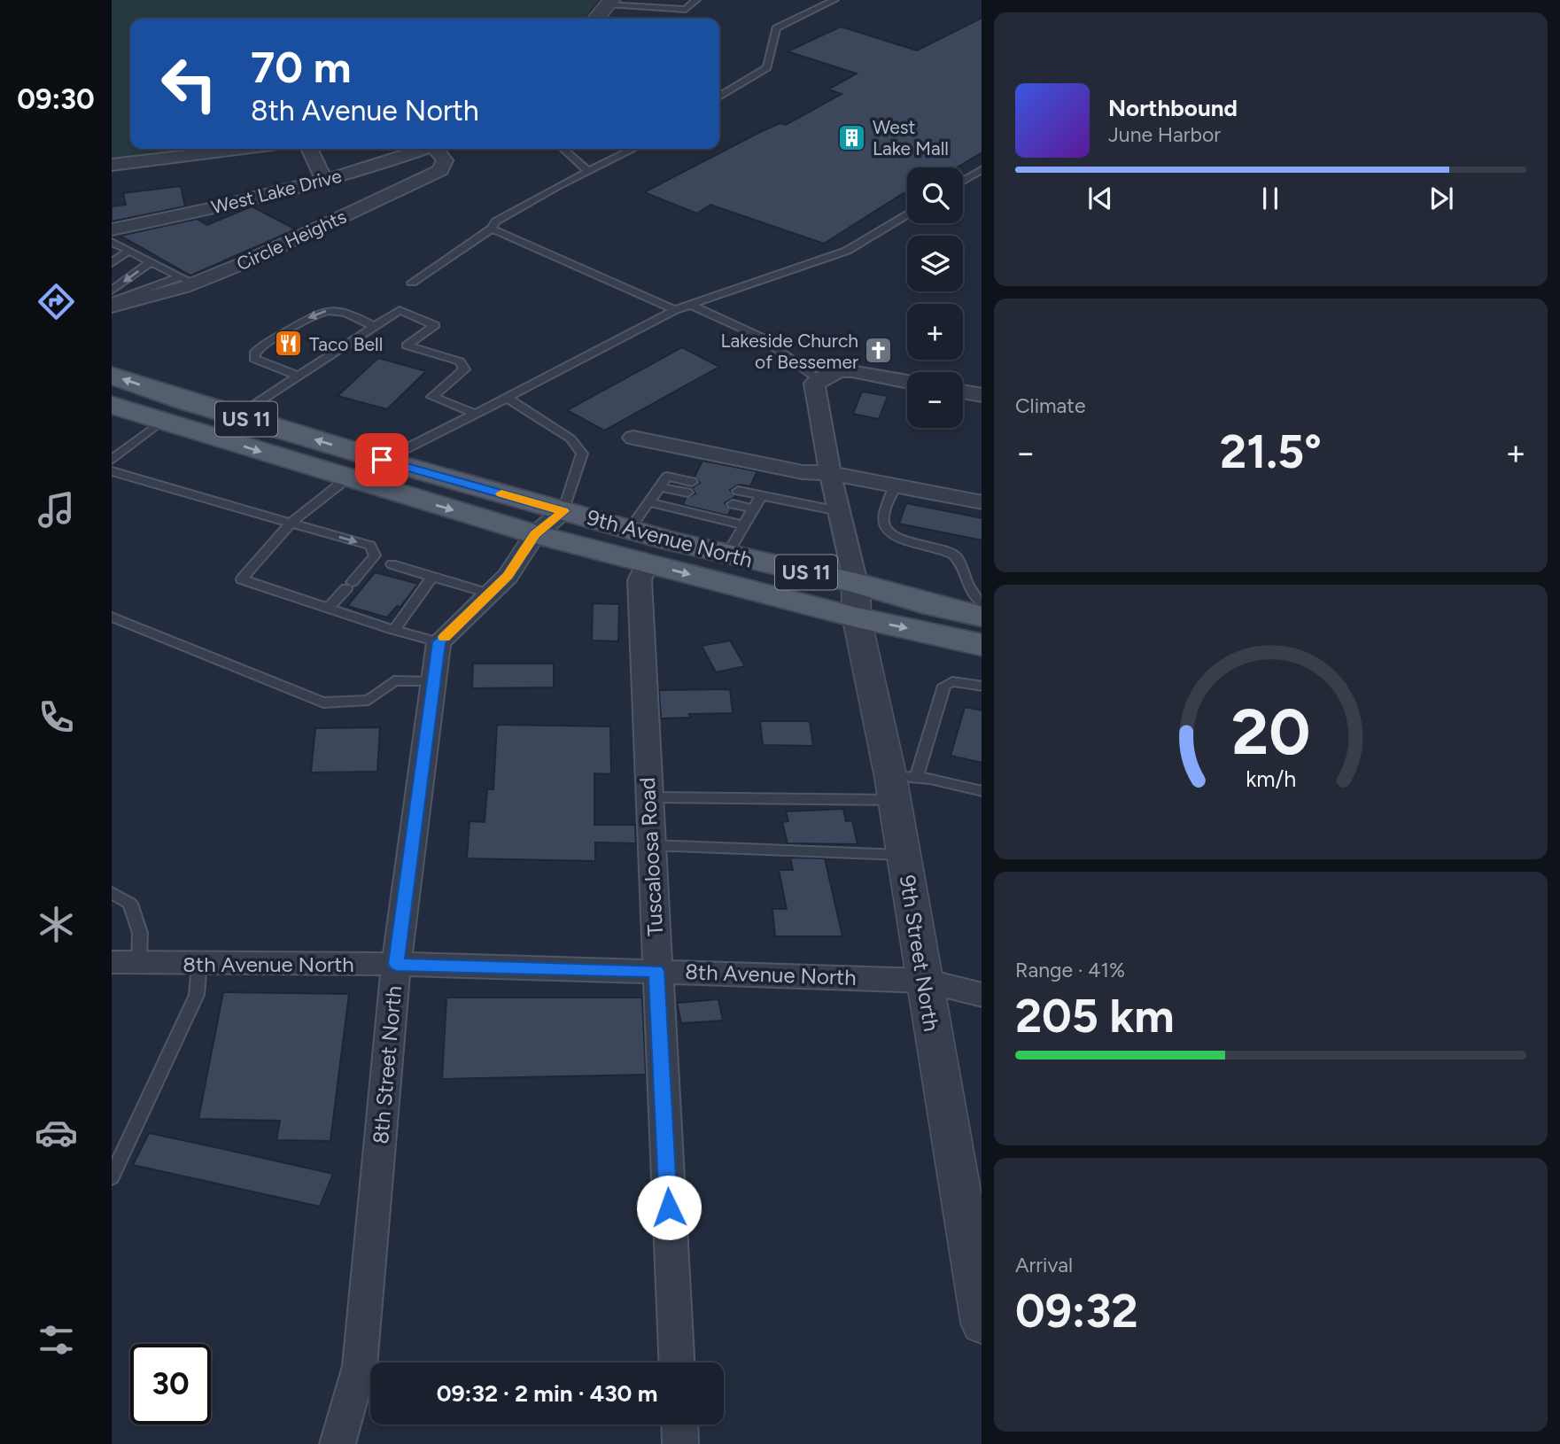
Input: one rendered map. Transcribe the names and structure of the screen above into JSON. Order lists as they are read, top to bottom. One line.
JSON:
{"streets":{"main road":["US 11","9th Avenue North"],"street":["West Lake Drive","Circle Heights","Tuscaloosa Road","9th Street North","8th Avenue North","8th Street North"]},"crossings":[["9th Avenue North","Tuscaloosa Road"],["9th Avenue North","9th Street North"],["Tuscaloosa Road","8th Avenue North"],["9th Street North","8th Avenue North"],["8th Avenue North","8th Street North"]],"places":{"building":["West Lake Mall"],"restaurant":["Taco Bell"],"church":["Lakeside Church of Bessemer"]},"page":{"tabs":"09:30","turn":["70 m","8th Avenue North"],"song":["Northbound","June Harbor"],"map_buttons":["+","−"],"tile":["Climate",["Range · 41%","205 km"],["Arrival","09:32"]],"heat":["−","21.5°","+"],"limit":"30","trip":"09:32 · 2 min · 430 m","gauge":["20","km/h"]}}
